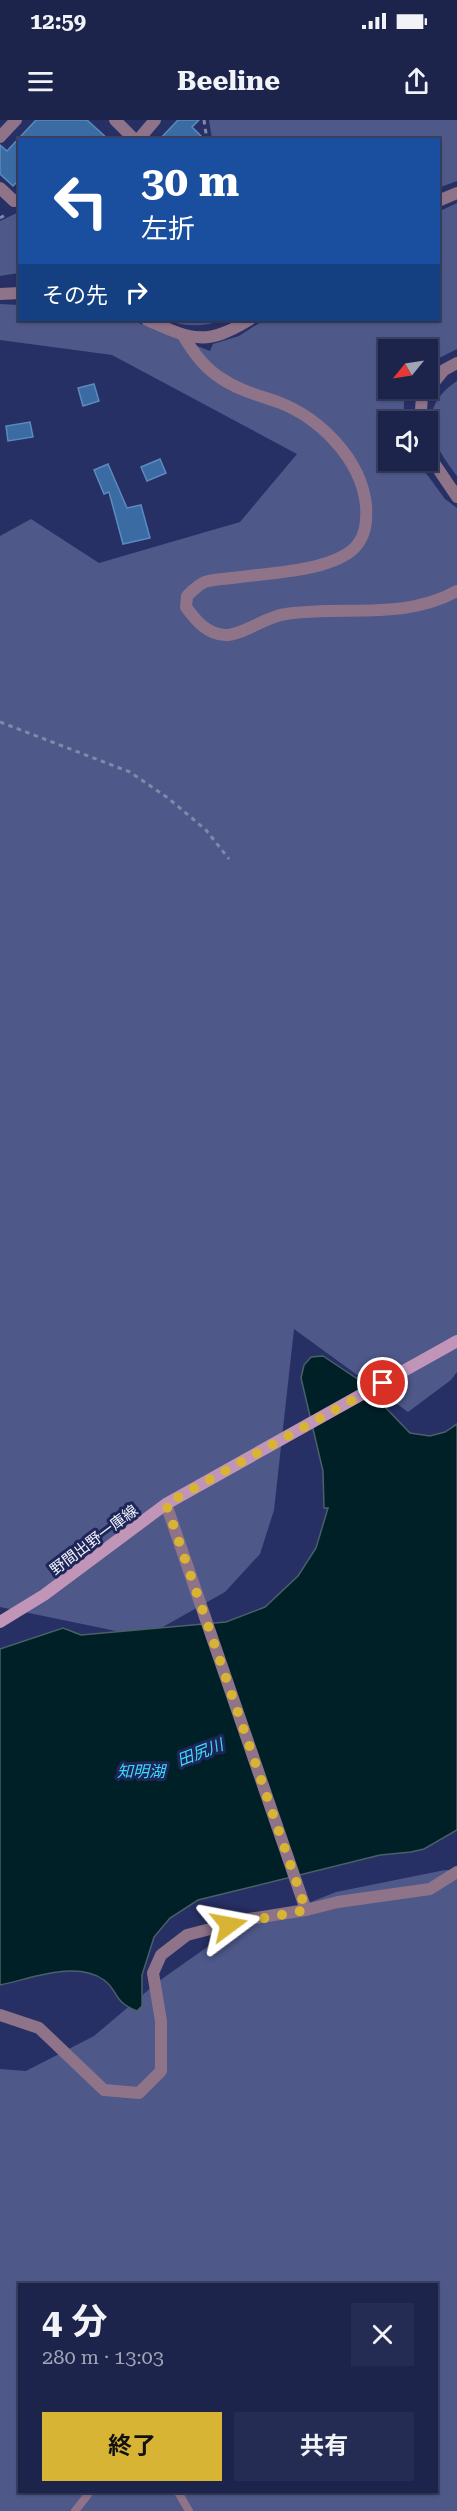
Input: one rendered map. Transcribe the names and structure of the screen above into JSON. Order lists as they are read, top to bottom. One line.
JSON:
{"streets":{"main road":["野間出野一庫線"]},"water":["田尻川","知明湖"],"north":"bottom left","page":{"status":"12:59","header":"Beeline","turn":["30 m","左折"],"then":"その先","heading":["4 分","280 m · 13:03"],"buttons":["終了","共有"]}}
